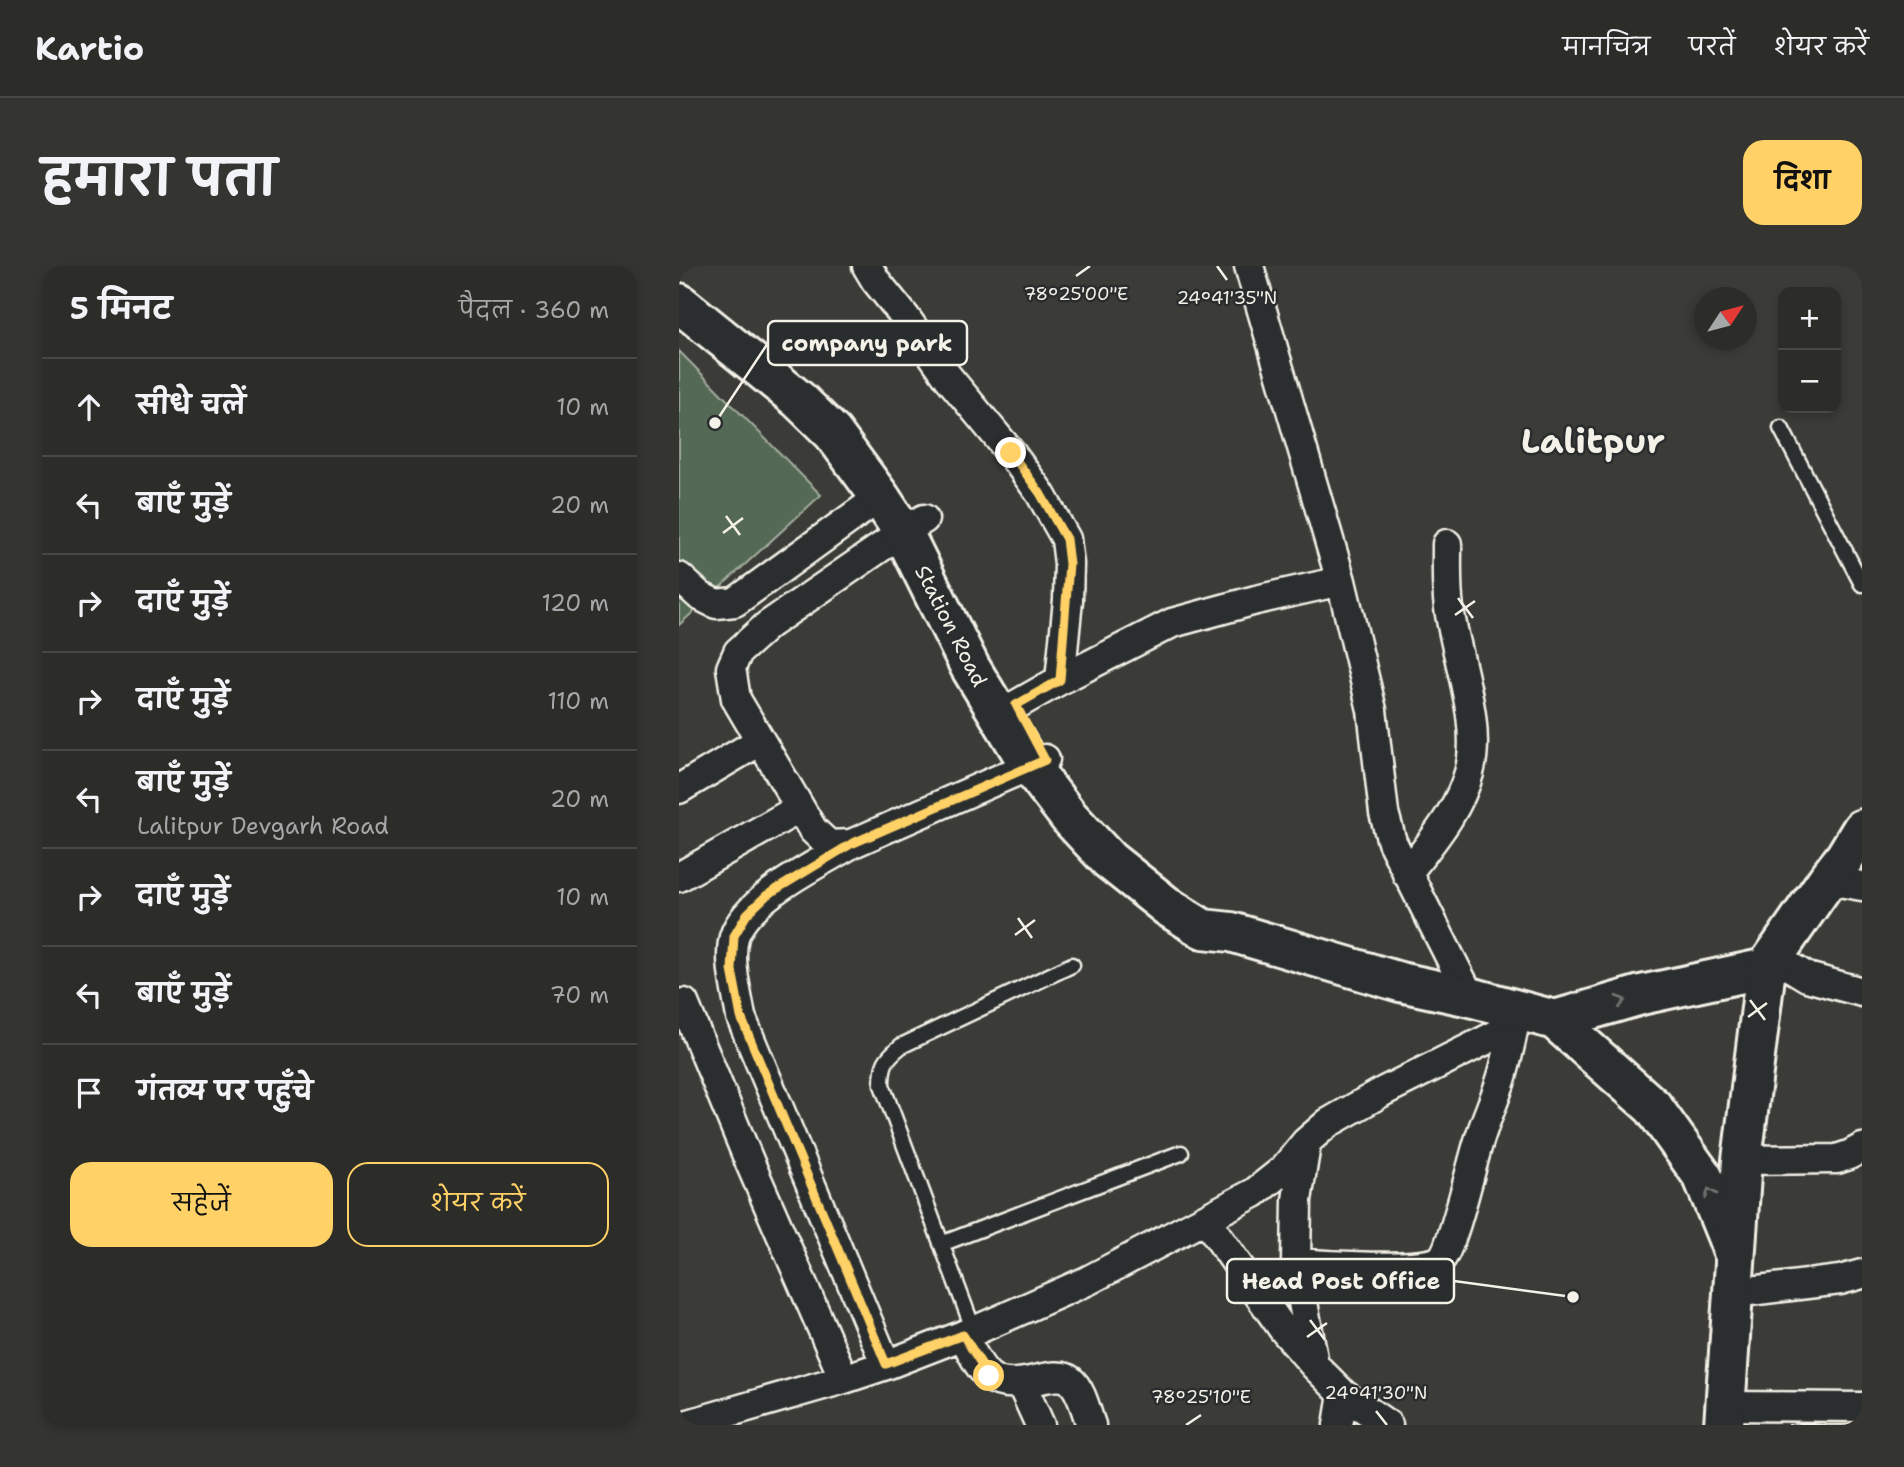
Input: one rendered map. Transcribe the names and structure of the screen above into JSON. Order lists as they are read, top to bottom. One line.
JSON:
{"streets":{"main road":["Station Road"]},"districts":["Lalitpur"],"places":["company park","Head Post Office"],"north":"top right","page":{"header":"Kartio","nav":["मानचित्र","परतें","शेयर करें"],"title":"हमारा पता","buttons":["दिशा",["सहेजें","शेयर करें"]],"heading":["5 मिनट","पैदल · 360 m"],"map_buttons":["+","−"],"list":[["सीधे चलें","10 m"],["बाएँ मुड़ें","20 m"],["दाएँ मुड़ें","120 m"],["दाएँ मुड़ें","110 m"],["बाएँ मुड़ें","Lalitpur Devgarh Road","20 m"],["दाएँ मुड़ें","10 m"],["बाएँ मुड़ें","70 m"],"गंतव्य पर पहुँचे"]},"coordinates":["78°25'00\"E","24°41'35\"N","24°41'30\"N","78°25'10\"E"]}
